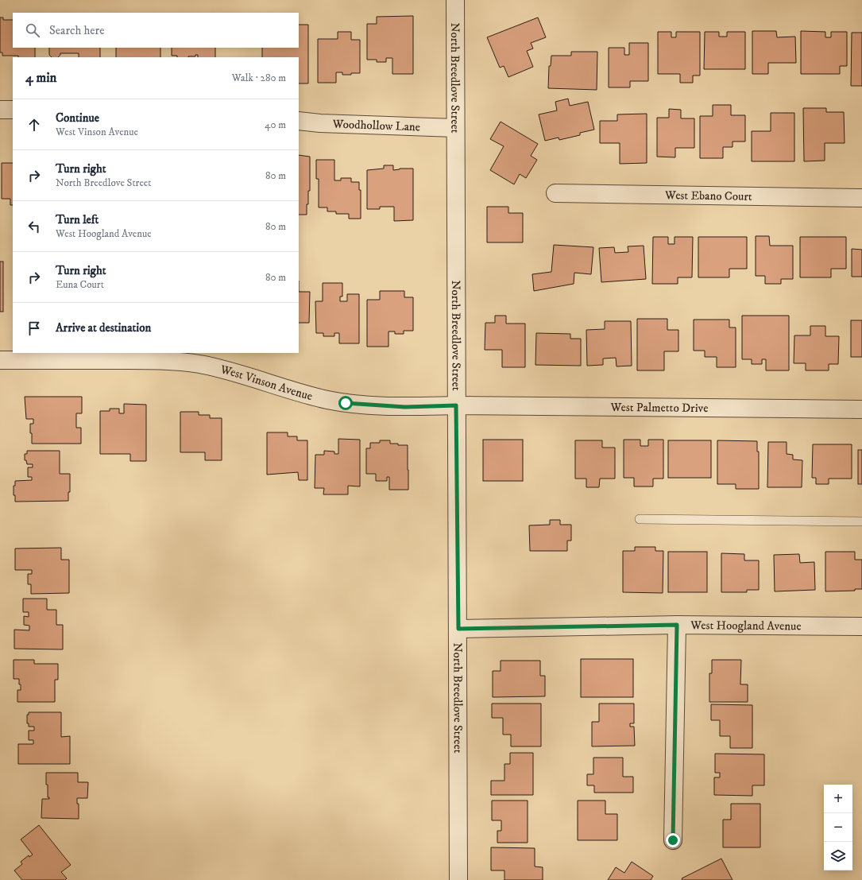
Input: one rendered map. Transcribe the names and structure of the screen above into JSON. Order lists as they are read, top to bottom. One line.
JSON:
{"streets":{"street":["North Breedlove Street","Woodhollow Lane","West Ebano Court","West Vinson Avenue","West Palmetto Drive","West Hoogland Avenue"]},"crossings":[["North Breedlove Street","Woodhollow Lane"],["North Breedlove Street","West Vinson Avenue"],["North Breedlove Street","West Palmetto Drive"],["North Breedlove Street","West Hoogland Avenue"],["West Vinson Avenue","West Palmetto Drive"]],"page":{"search":"Search here","heading":["4 min","Walk · 280 m"],"list":[["Continue","West Vinson Avenue","40 m"],["Turn right","North Breedlove Street","80 m"],["Turn left","West Hoogland Avenue","80 m"],["Turn right","Euna Court","80 m"],"Arrive at destination"],"map_buttons":["+","−"]}}
